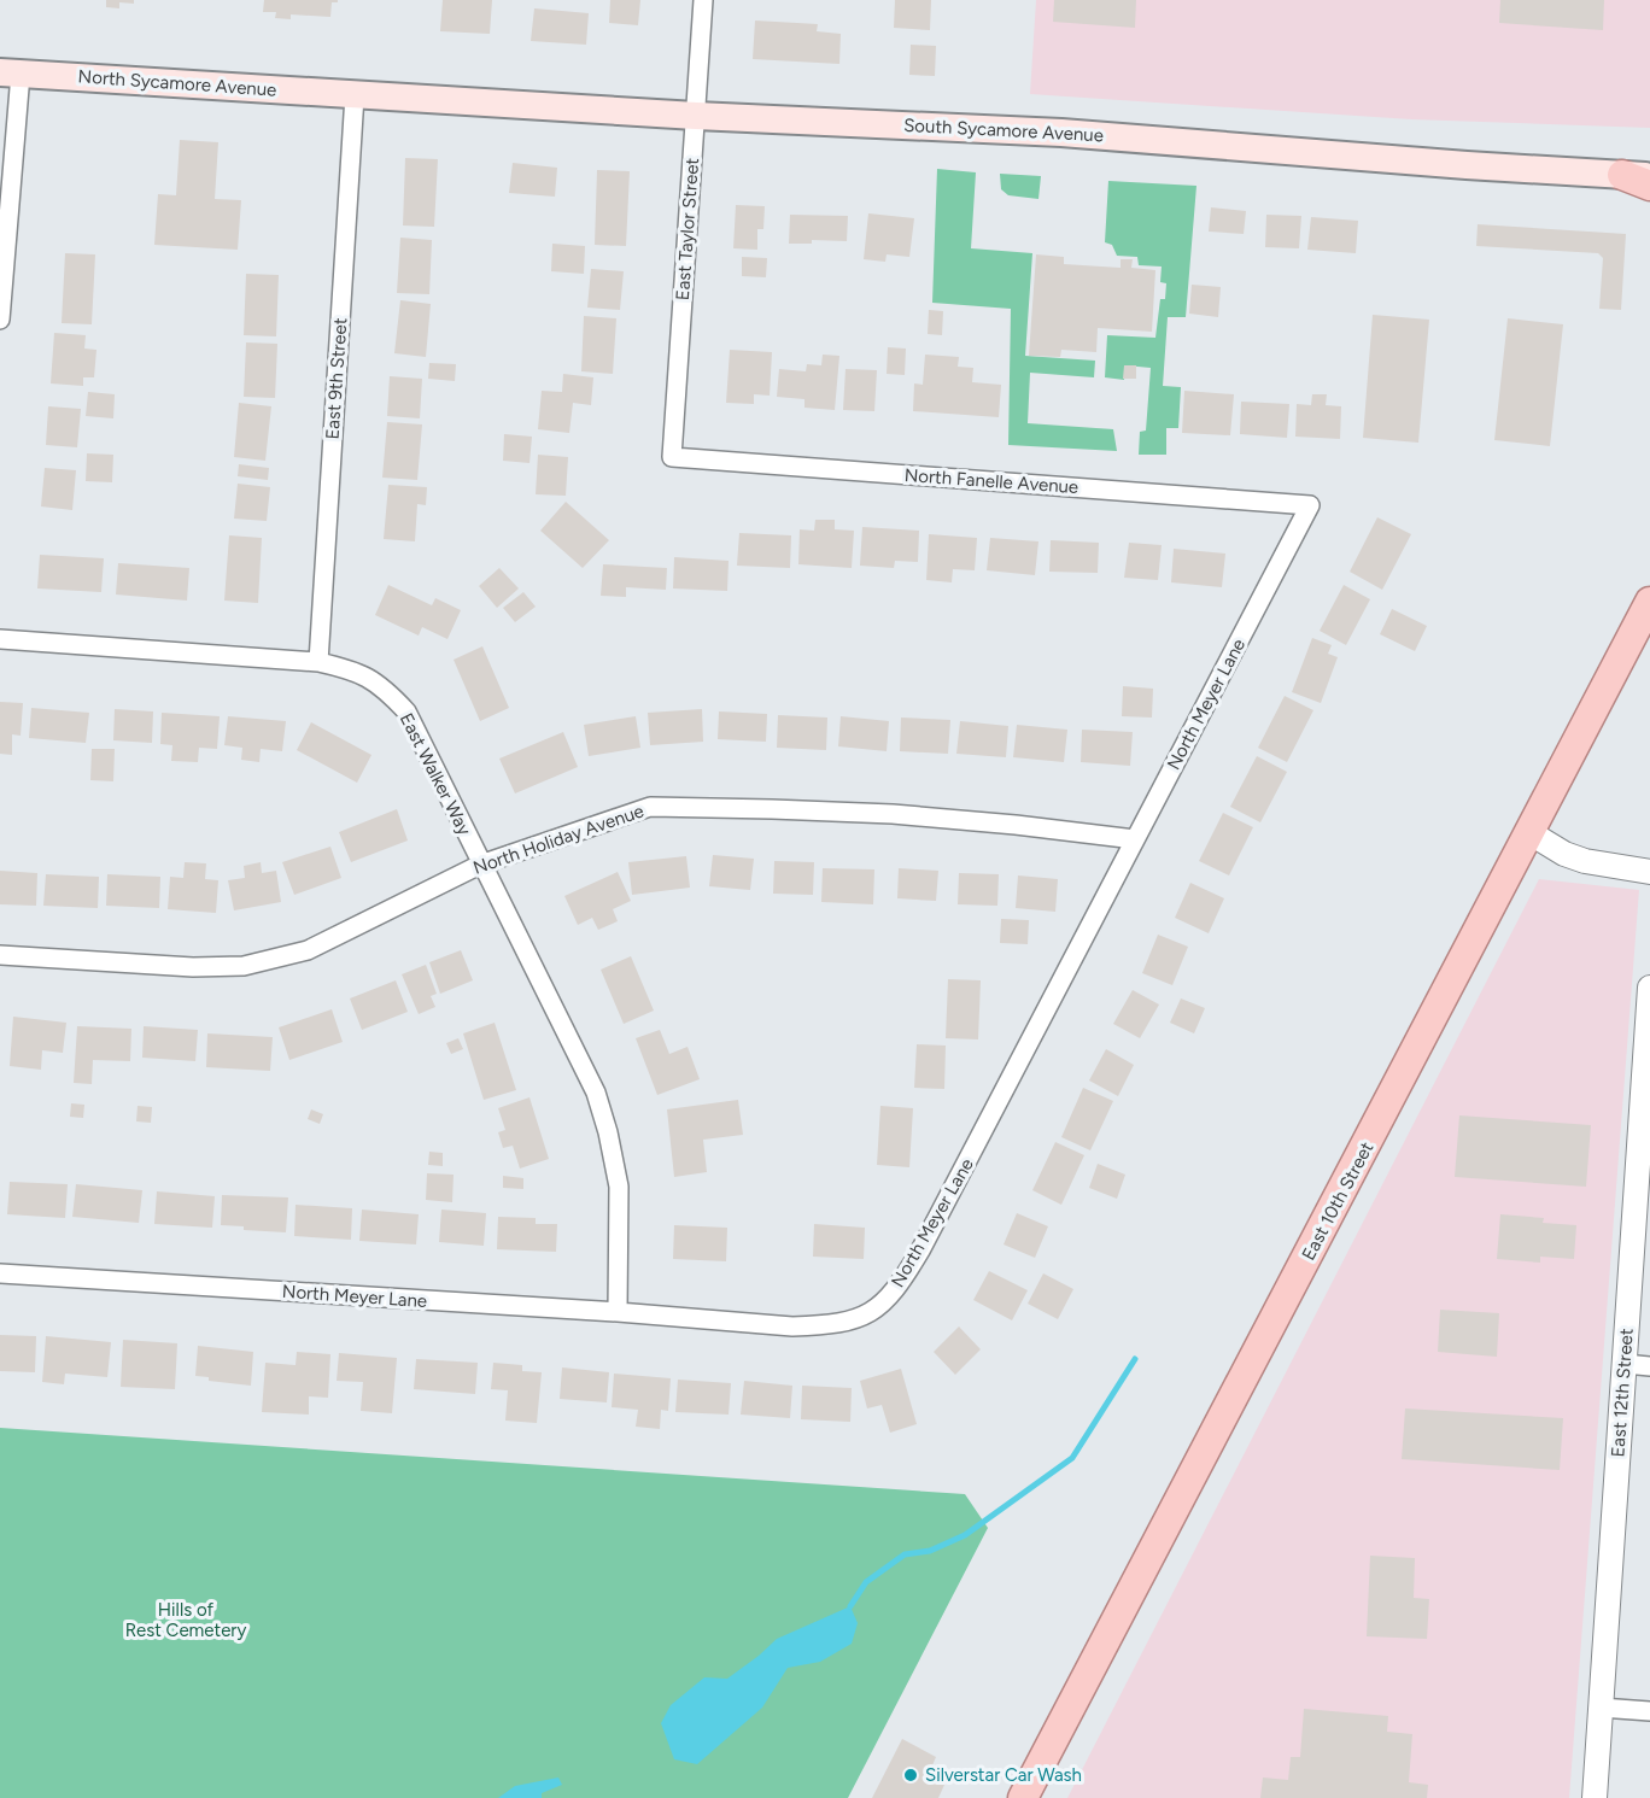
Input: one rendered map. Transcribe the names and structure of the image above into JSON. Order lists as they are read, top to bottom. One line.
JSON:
{"streets":{"main road":["North Sycamore Avenue","South Sycamore Avenue","East 10th Street"],"street":["East Taylor Street","East 9th Street","North Fanelle Avenue","North Meyer Lane","East Walker Way","North Holiday Avenue","East 12th Street"]},"crossings":[["North Sycamore Avenue","South Sycamore Avenue"],["North Sycamore Avenue","East 9th Street"],["South Sycamore Avenue","East Taylor Street"],["South Sycamore Avenue","East 9th Street"],["East Taylor Street","North Fanelle Avenue"],["East 9th Street","East Walker Way"],["North Fanelle Avenue","North Meyer Lane"],["North Meyer Lane","East Walker Way"],["North Meyer Lane","North Holiday Avenue"],["East Walker Way","North Holiday Avenue"]],"parks":["Hills of Rest Cemetery"],"places":["Silverstar Car Wash"]}
